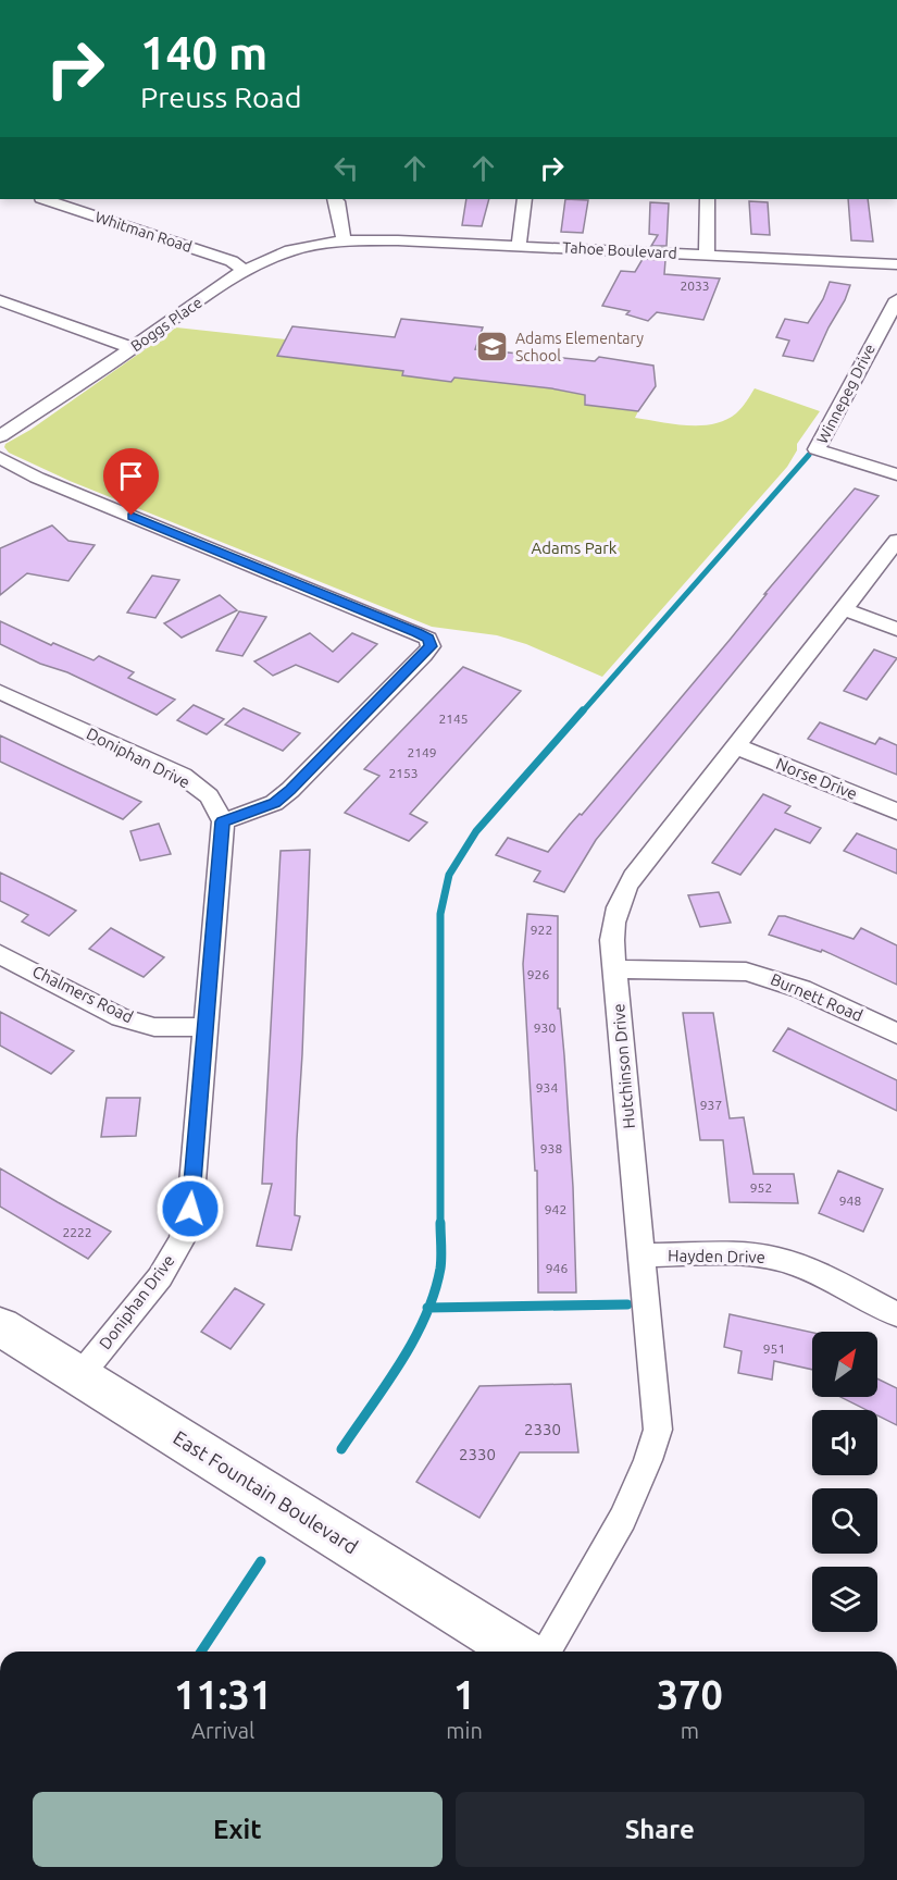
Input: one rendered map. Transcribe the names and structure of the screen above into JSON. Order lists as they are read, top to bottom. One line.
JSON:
{"streets":{"main road":["East Fountain Boulevard"],"street":["Whitman Road","Tahoe Boulevard","Boggs Place","Winnepeg Drive","Doniphan Drive","Norse Drive","Chalmers Road","Burnett Road","Hutchinson Drive","Hayden Drive"]},"crossings":[["Whitman Road","Boggs Place"],["Tahoe Boulevard","Boggs Place"],["Doniphan Drive","Chalmers Road"],["Doniphan Drive","East Fountain Boulevard"],["Norse Drive","Hutchinson Drive"],["Burnett Road","Hutchinson Drive"],["Hutchinson Drive","Hayden Drive"]],"parks":["Adams Park"],"places":{"school or university":["Adams Elementary School"]},"house_numbers":["2033","2145","2149","2153","922","926","930","934","937","938","952","948","942","2222","946","951","2330","2330"],"north":"top right","page":{"turn":["140 m","Preuss Road"],"eta":["11:31","Arrival","1","min","370","m"],"buttons":["Exit","Share"]}}
